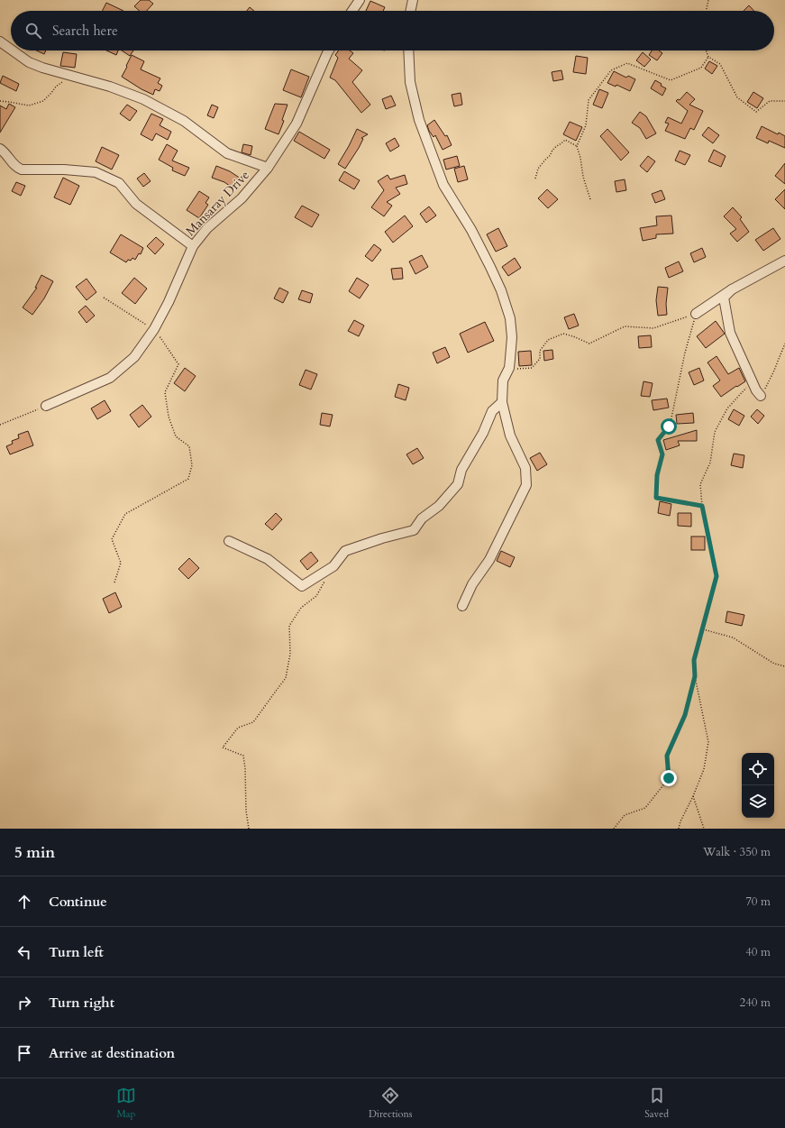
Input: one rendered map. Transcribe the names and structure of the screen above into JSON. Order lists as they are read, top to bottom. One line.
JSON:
{"streets":{"street":["Mansaray Drive"]},"page":{"search":"Search here","heading":["5 min","Walk · 350 m"],"list":[["Continue","70 m"],["Turn left","40 m"],["Turn right","240 m"],"Arrive at destination"],"nav":["Map","Directions","Saved"]}}
